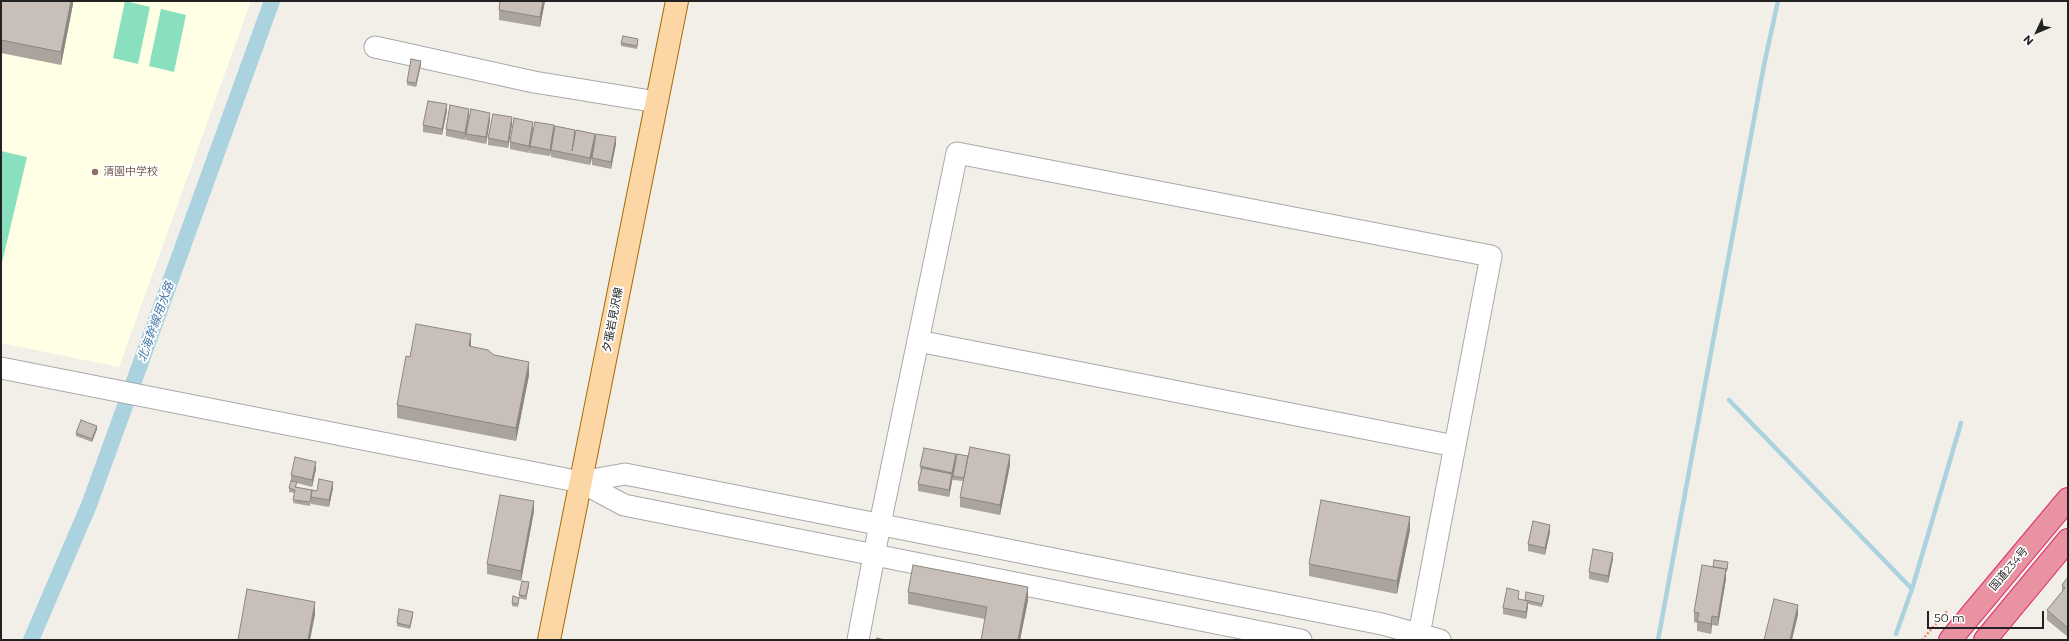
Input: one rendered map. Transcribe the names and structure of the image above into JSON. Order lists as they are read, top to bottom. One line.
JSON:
{"streets":{"highway":["国道234号"],"main road":["夕張岩見沢線"]},"water":["北海幹線用水路"],"places":["清園中学校"],"scale_bar":"50 m","north":"bottom left"}
